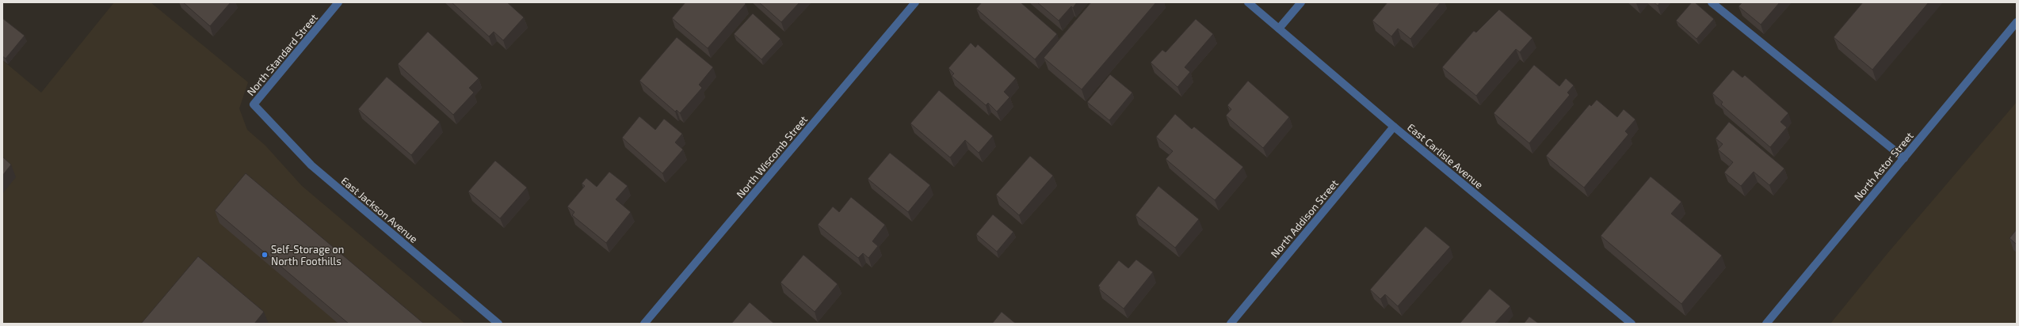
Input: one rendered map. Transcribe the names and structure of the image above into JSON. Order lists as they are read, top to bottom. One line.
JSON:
{"streets":{"street":["North Standard Street","East Carlisle Avenue","North Wiscomb Street","North Astor Street","East Jackson Avenue","North Addison Street"]},"crossings":[["North Standard Street","East Jackson Avenue"],["East Carlisle Avenue","North Addison Street"]],"places":["Self-Storage on North Foothills"]}
